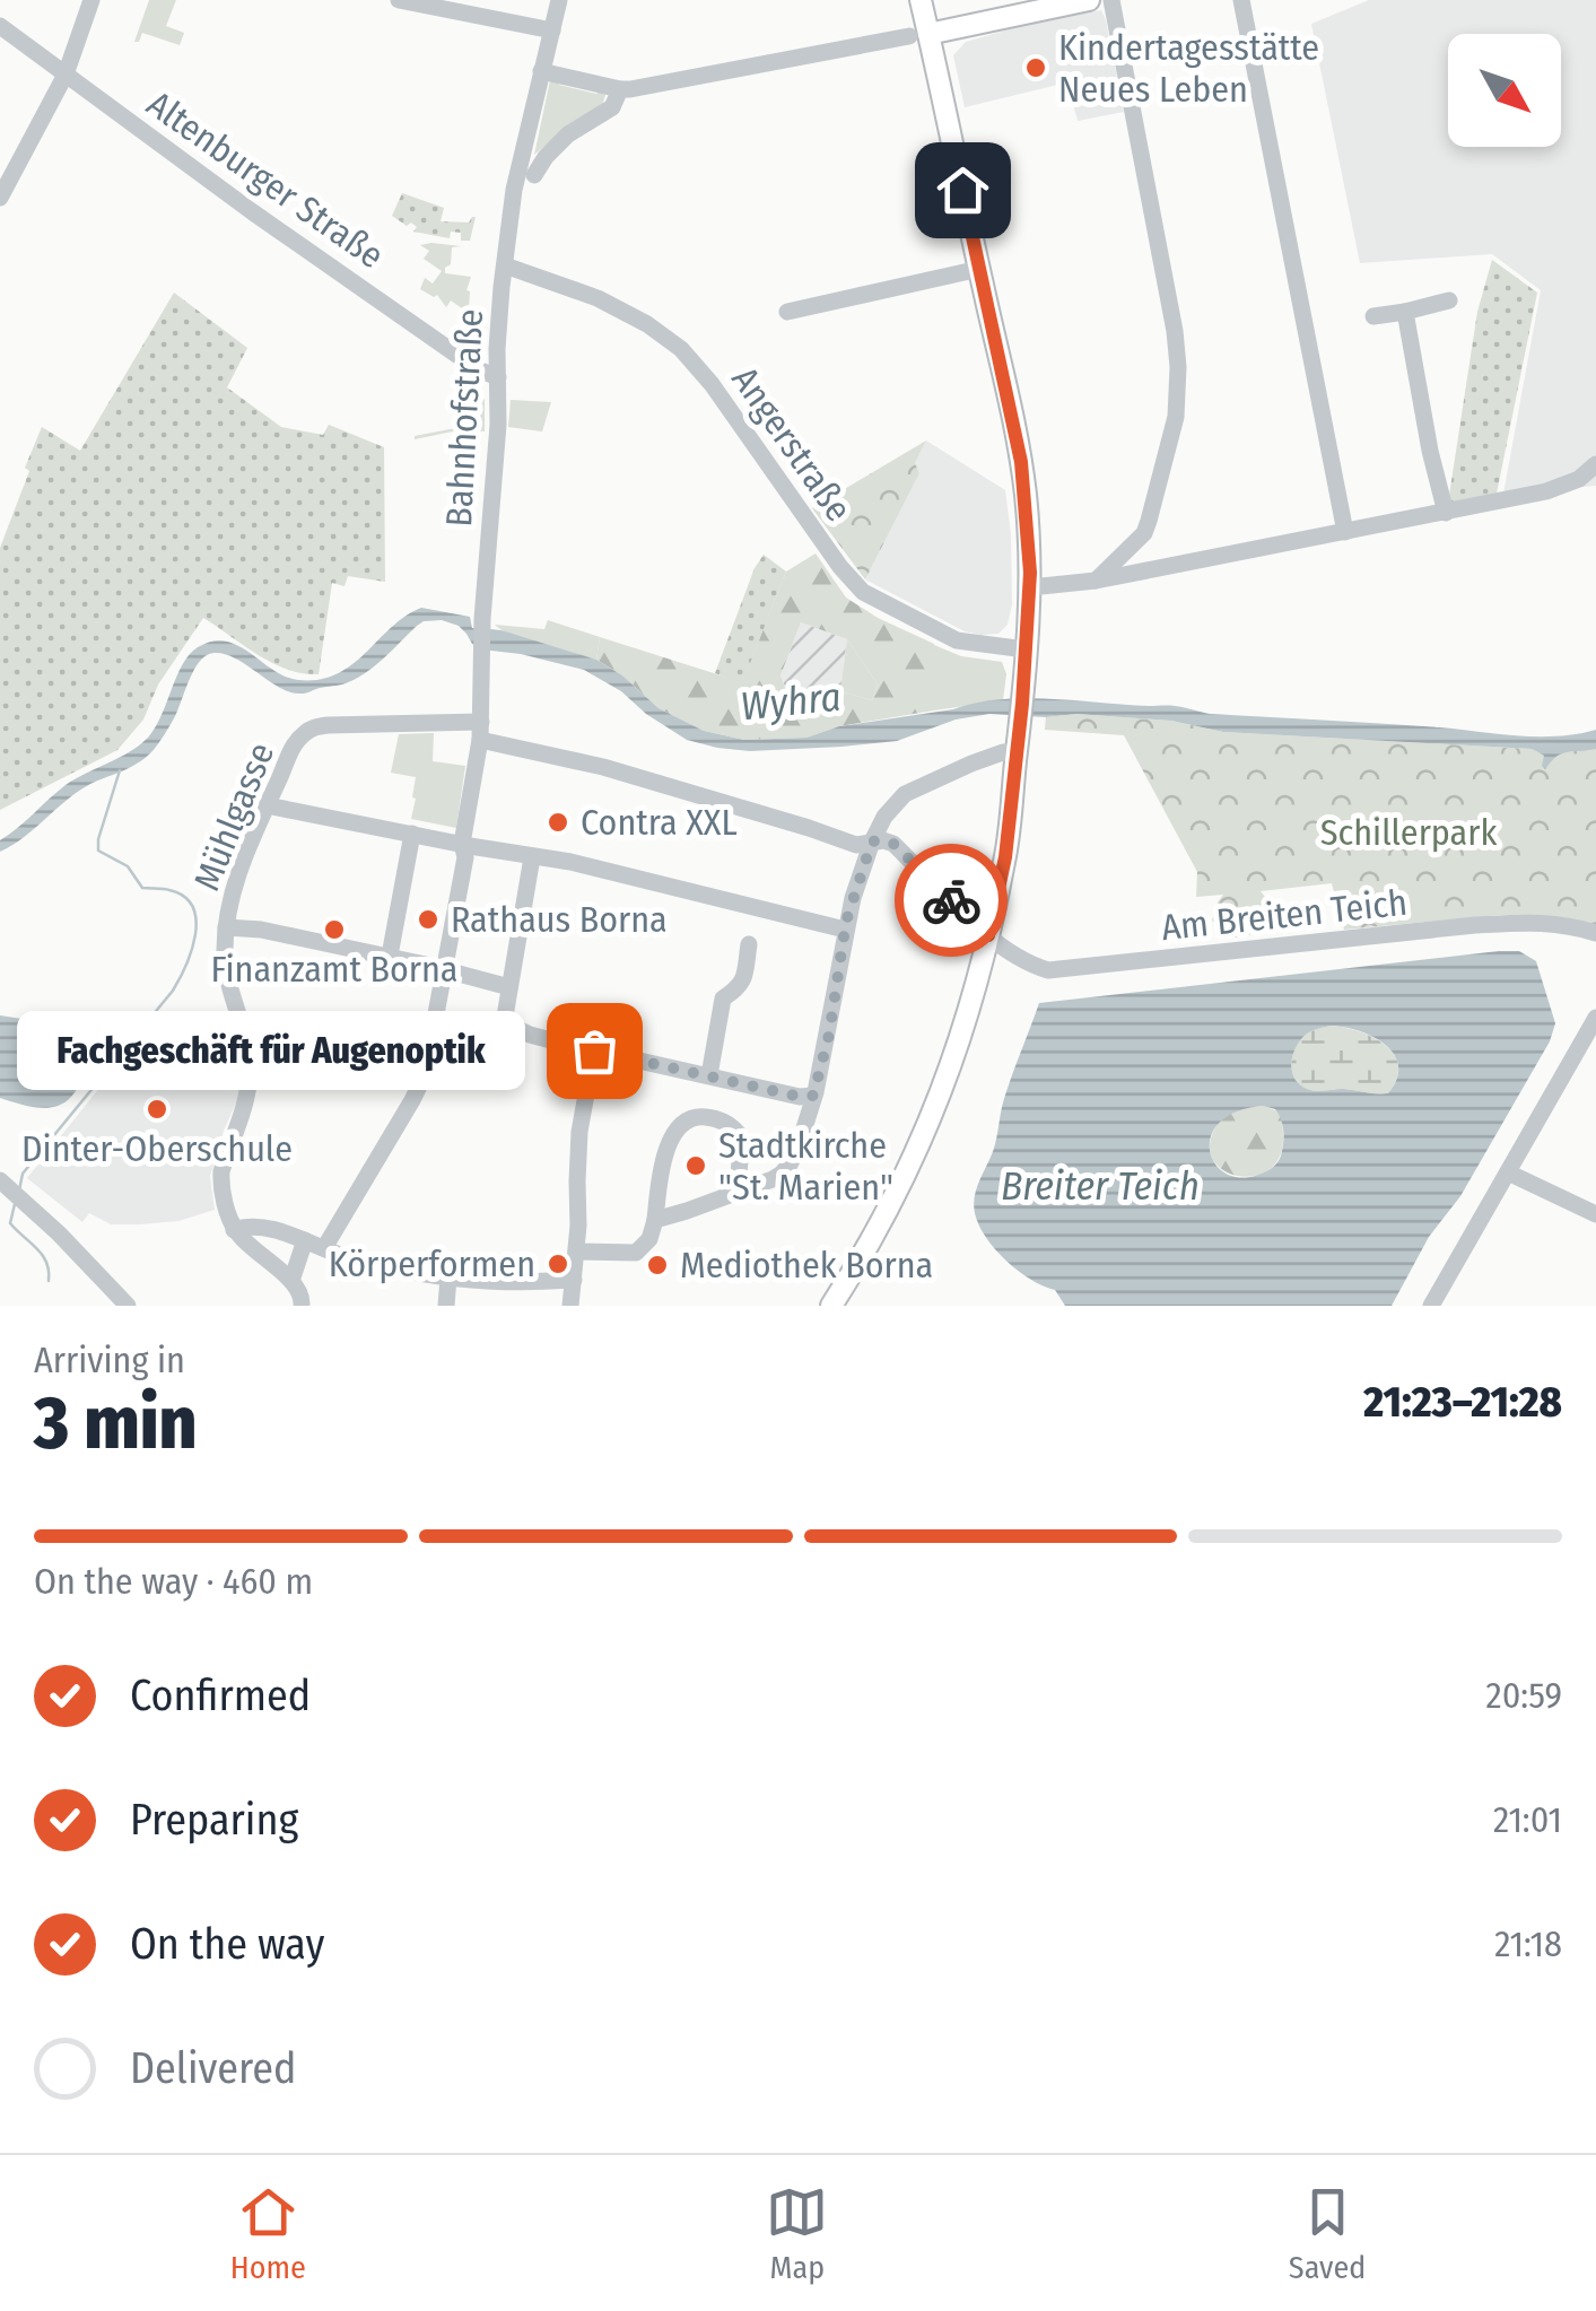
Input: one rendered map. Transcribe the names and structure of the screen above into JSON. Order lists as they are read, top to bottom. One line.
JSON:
{"streets":{"street":["Altenburger Straße","Bahnhofstraße","Angerstraße","Mühlgasse","Am Breiten Teich"]},"crossings":[["Altenburger Straße","Bahnhofstraße"],["Bahnhofstraße","Angerstraße"],["Bahnhofstraße","Mühlgasse"],["Mühlgasse","Am Breiten Teich"]],"water":["Wyhra","Breiter Teich"],"parks":["Schillerpark"],"places":["Kindertagesstätte Neues Leben","Contra XXL","Rathaus Borna","Finanzamt Borna","Fachgeschäft für Augenoptik","Dinter-Oberschule","Stadtkirche \"St. Marien\"","Körperformen","Mediothek Borna"],"north":"bottom right","page":{"bubble":"Fachgeschäft für Augenoptik","heading":["3 min","Arriving in","21:23–21:28"],"bar":"On the way · 460 m","list":[["Confirmed","20:59"],["Preparing","21:01"],["On the way","21:18"],"Delivered"],"tabs":["Home","Map","Saved"]}}
